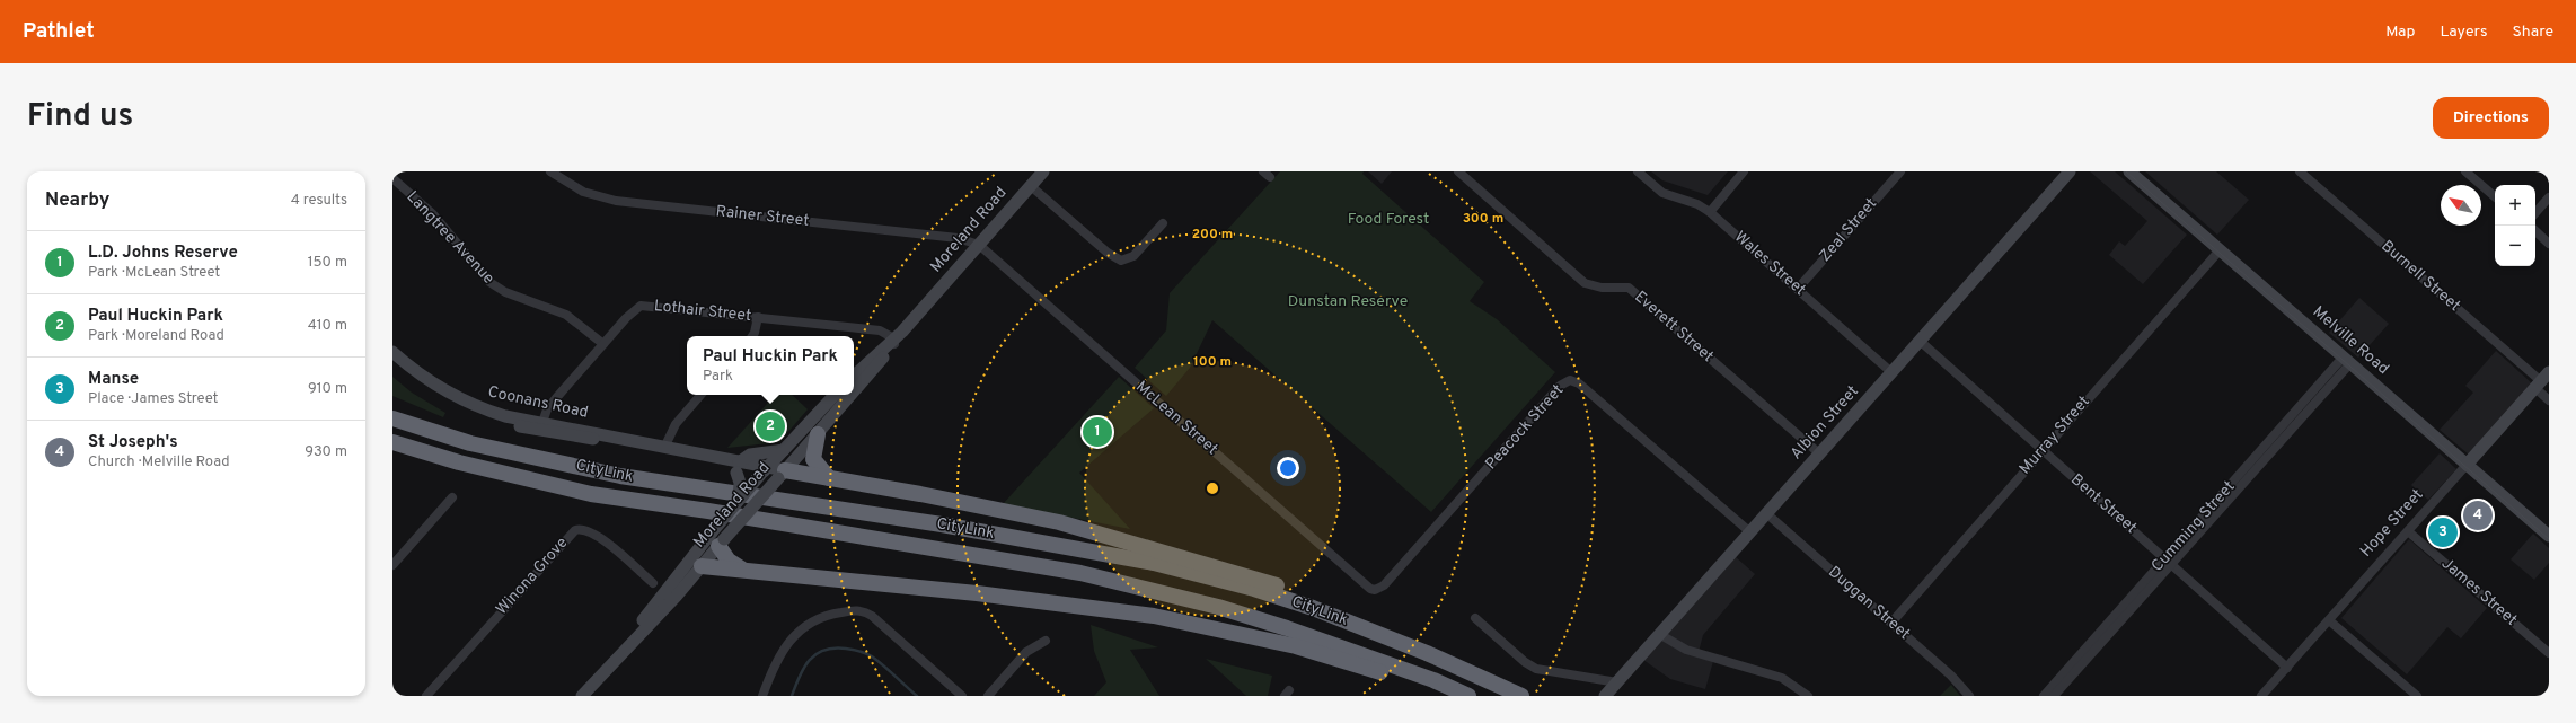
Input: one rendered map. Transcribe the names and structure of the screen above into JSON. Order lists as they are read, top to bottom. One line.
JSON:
{"streets":{"highway":["CityLink"],"main road":["Moreland Road","Melville Road","Coonans Road","Albion Street","Hope Street"],"street":["Rainer Street","Zeal Street","Langtree Avenue","Wales Street","Burnell Street","Lothair Street","Everett Street","McLean Street","Peacock Street","Murray Street","Bent Street","Cumming Street","Winona Grove","James Street","Duggan Street"]},"crossings":[["Rainer Street","Moreland Road"],["Rainer Street","McLean Street"],["Moreland Road","Lothair Street"],["Moreland Road","McLean Street"],["Zeal Street","Wales Street"],["Langtree Avenue","Lothair Street"],["Wales Street","Albion Street"],["Burnell Street","Hope Street"],["Lothair Street","Coonans Road"],["Everett Street","Albion Street"],["Melville Road","Murray Street"],["Melville Road","Hope Street"],["Melville Road","Cumming Street"],["McLean Street","Peacock Street"],["Albion Street","Peacock Street"],["Albion Street","Bent Street"],["Albion Street","Duggan Street"],["Murray Street","Bent Street"],["Murray Street","Duggan Street"],["Bent Street","Hope Street"],["Bent Street","Cumming Street"],["Hope Street","James Street"]],"parks":["Food Forest","Dunstan Reserve"],"north":"top left","page":{"header":"Pathlet","nav":["Map","Layers","Share"],"title":"Find us","buttons":"Directions","heading":["Nearby","4 results"],"map_buttons":["+","−"],"list":[{"mark":"1","name":"L.D. Johns Reserve","note":"Park · McLean Street","value":"150 m"},{"mark":"2","name":"Paul Huckin Park","note":"Park · Moreland Road","value":"410 m"},{"mark":"3","name":"Manse","note":"Place · James Street","value":"910 m"},{"mark":"4","name":"St Joseph's","note":"Church · Melville Road","value":"930 m"}],"popup":["Paul Huckin Park","Park"],"pins":["2","1","4","3"]},"rings":["300 m","200 m","100 m"]}
